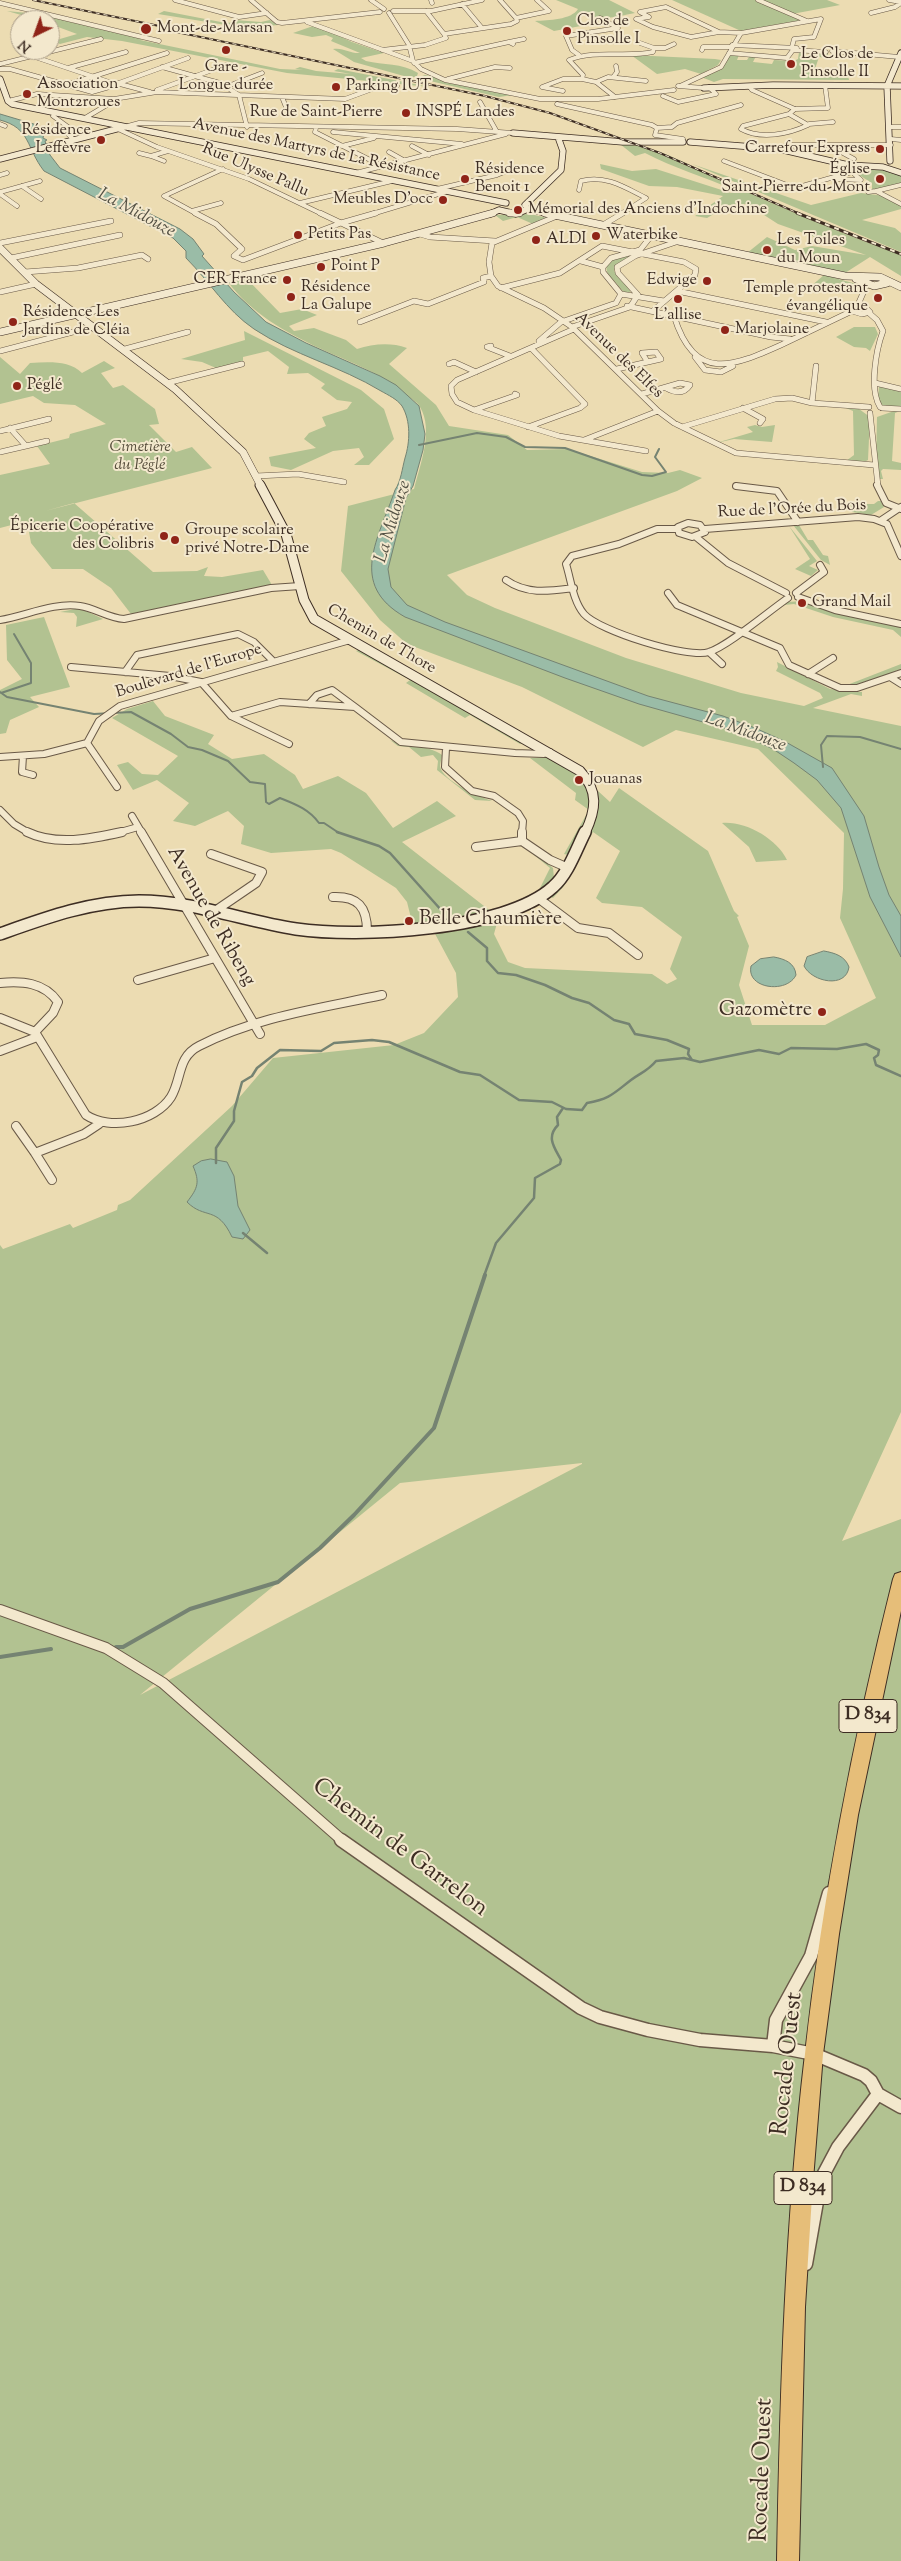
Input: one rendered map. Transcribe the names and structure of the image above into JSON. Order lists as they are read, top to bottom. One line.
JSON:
{"streets":{"main road":["D 834","Rocade Ouest"],"street":["Rue de Saint-Pierre","Avenue des Martyrs de La Résistance","Rue Ulysse Pallu","Avenue des Elfes","Rue de l'Orée du Bois","Chemin de Thore","Boulevard de l'Europe","Avenue de Ribeng","Chemin de Garrelon"]},"crossings":[["Rue de Saint-Pierre","Avenue des Martyrs de La Résistance"],["Chemin de Thore","Boulevard de l'Europe"],["Chemin de Thore","Avenue de Ribeng"],["Chemin de Garrelon","Rocade Ouest"]],"water":["La Midouze"],"parks":["Cimetière du Péglé"],"places":["Mont-de-Marsan","Clos de Pinsolle I","Gare - Longue durée","Le Clos de Pinsolle II","Parking IUT","Association Mont2roues","INSPÉ Landes","Résidence Leffèvre","Carrefour Express","Résidence Benoit 1","Église Saint-Pierre-du-Mont","Meubles D'occ","Mémorial des Anciens d'Indochine","Petits Pas","Waterbike","ALDI","Les Toiles du Moun","Point P","CER France","Edwige","Résidence La Galupe","Temple protestant évangélique","L'allise","Résidence Les Jardins de Cléia","Marjolaine","Péglé","Épicerie Coopérative des Colibris","Groupe scolaire privé Notre-Dame","Grand Mail","Jouanas","Belle Chaumière","Gazomètre"],"north":"bottom left"}
